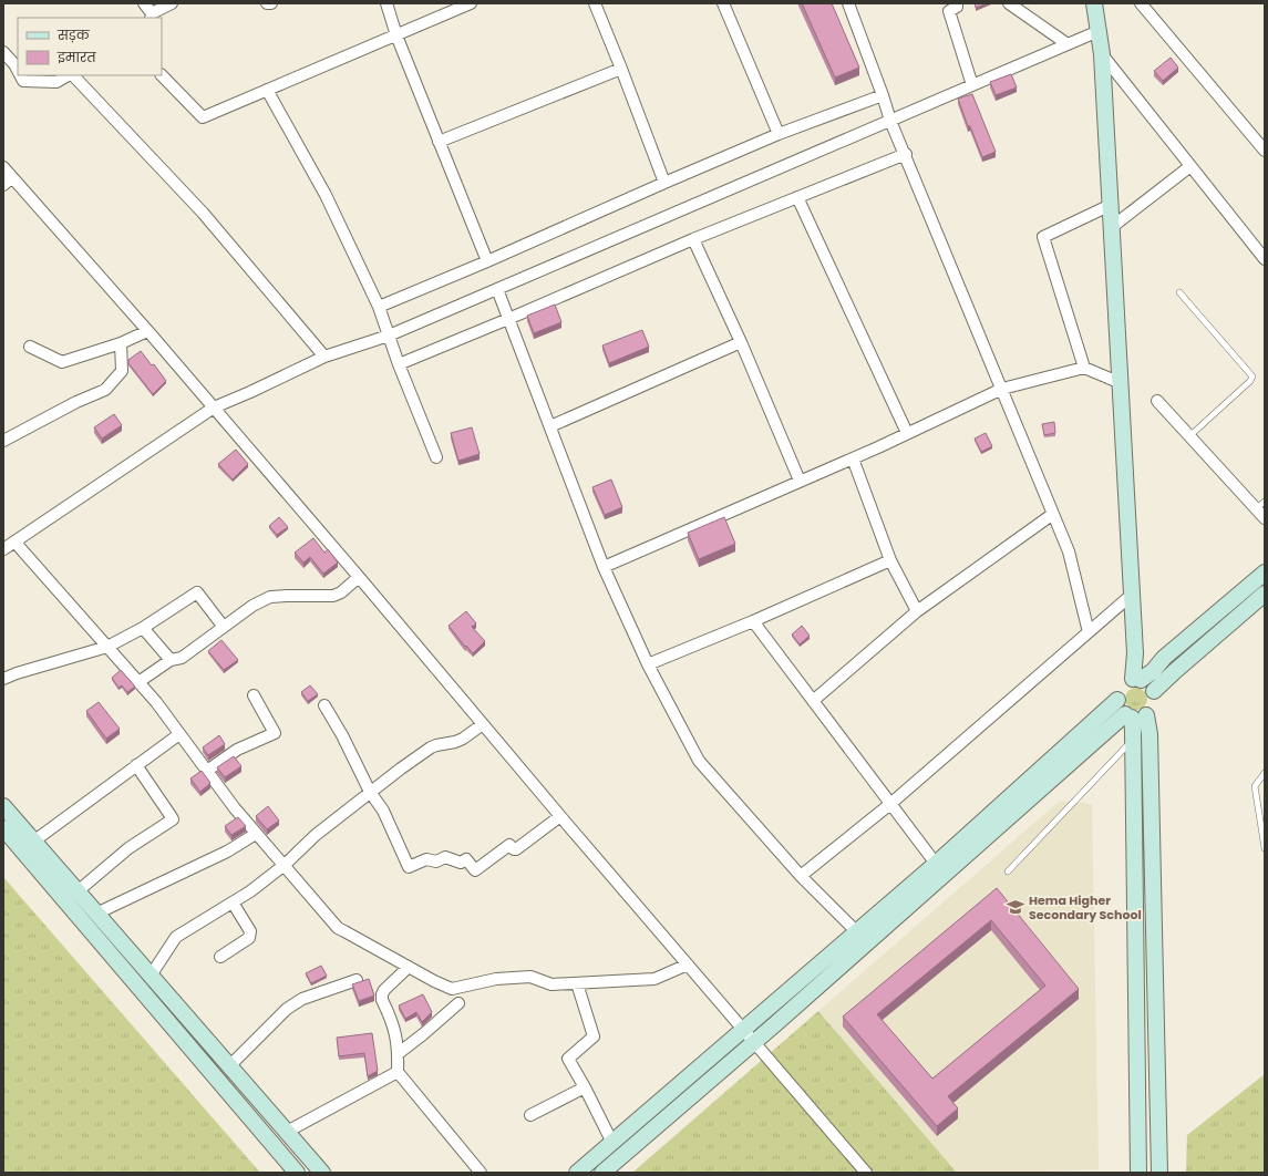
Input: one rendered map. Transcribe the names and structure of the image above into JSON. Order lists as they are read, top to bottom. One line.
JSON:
{"places":{"school or university":["Hema Higher Secondary School"]},"legend":["सड़क","इमारत"]}
